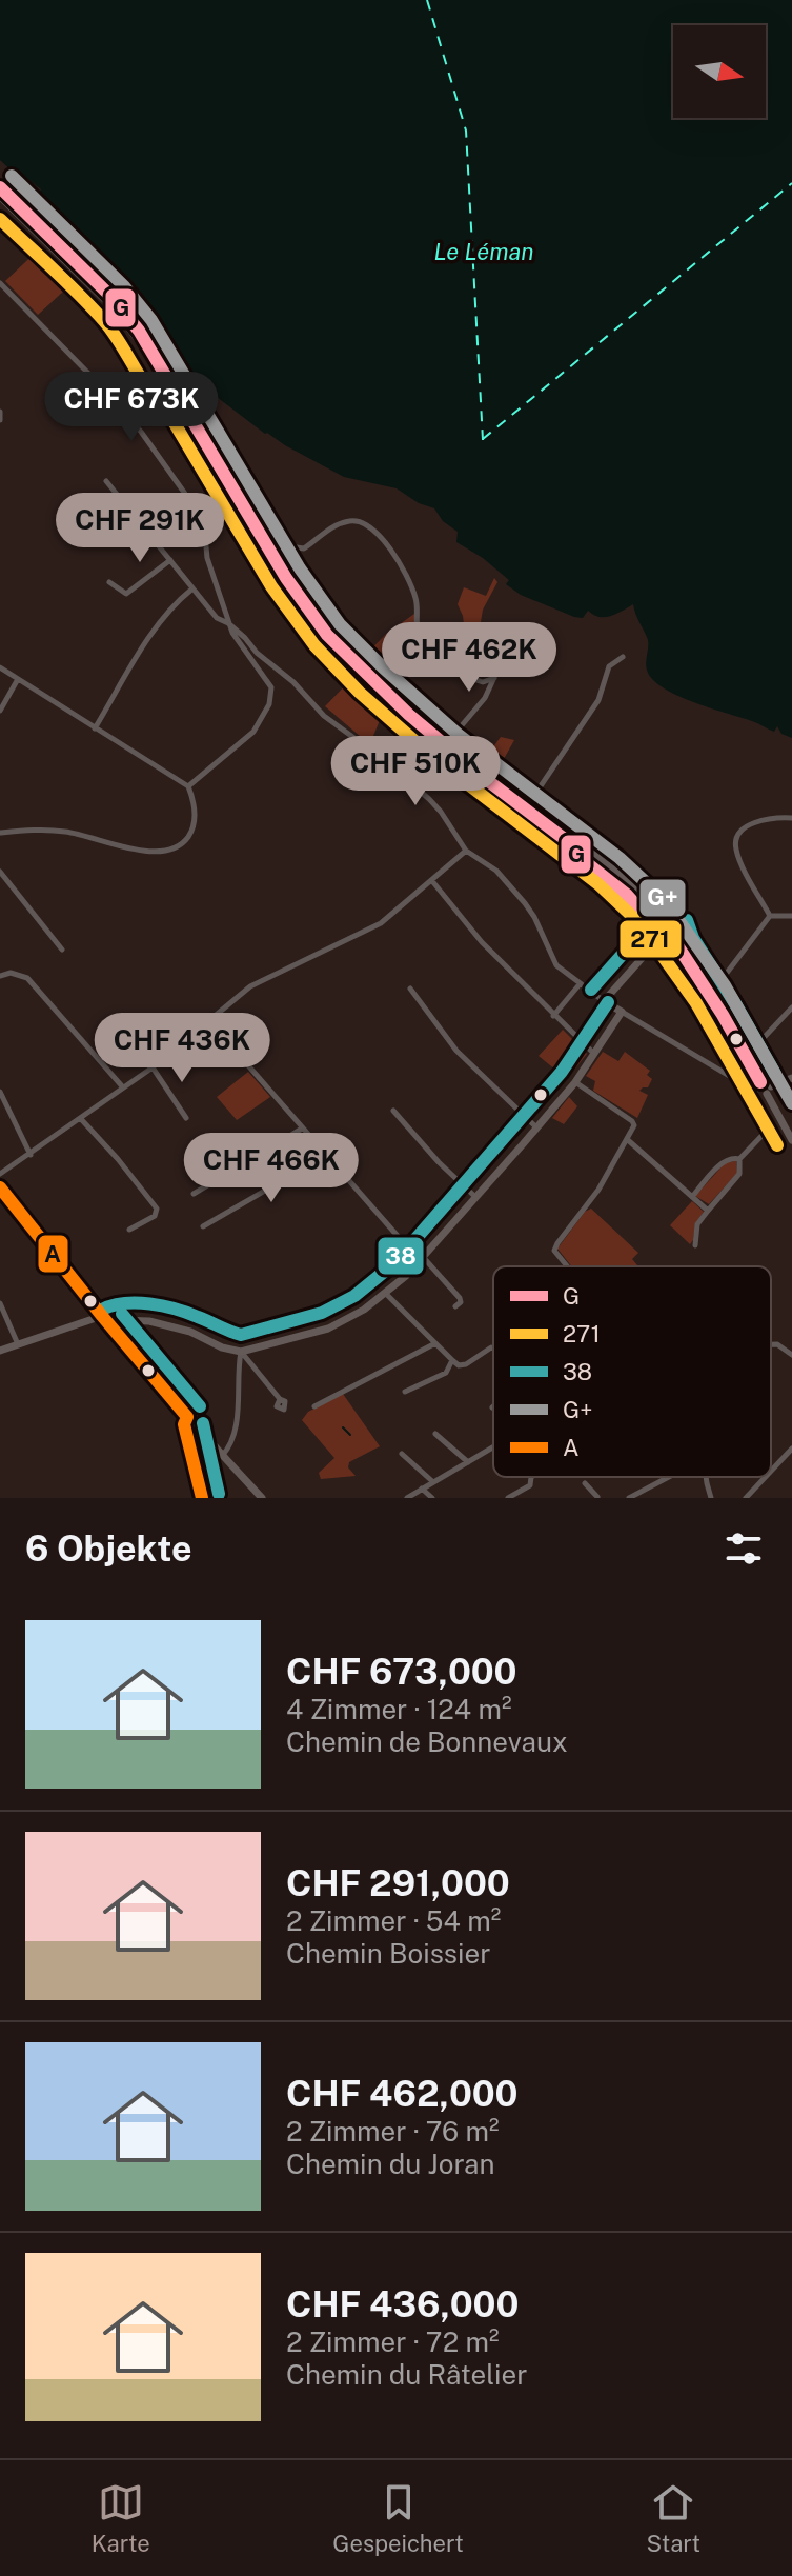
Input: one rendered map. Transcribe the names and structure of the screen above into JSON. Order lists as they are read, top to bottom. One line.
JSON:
{"water":["Le Léman"],"lines":["transit line G+","transit line G","transit line 271","transit line 38","transit line A"],"legend":["G","271","38","G+","A"],"north":"right","page":{"price":["CHF 673K","CHF 291K","CHF 462K","CHF 510K","CHF 436K","CHF 466K"],"heading":"6 Objekte","list":[{"name":"CHF 673,000","note":"4 Zimmer · 124 m² · Chemin de Bonnevaux"},{"name":"CHF 291,000","note":"2 Zimmer · 54 m² · Chemin Boissier"},{"name":"CHF 462,000","note":"2 Zimmer · 76 m² · Chemin du Joran"},{"name":"CHF 436,000","note":"2 Zimmer · 72 m² · Chemin du Râtelier"}],"tabs":["Karte","Gespeichert","Start"]}}
